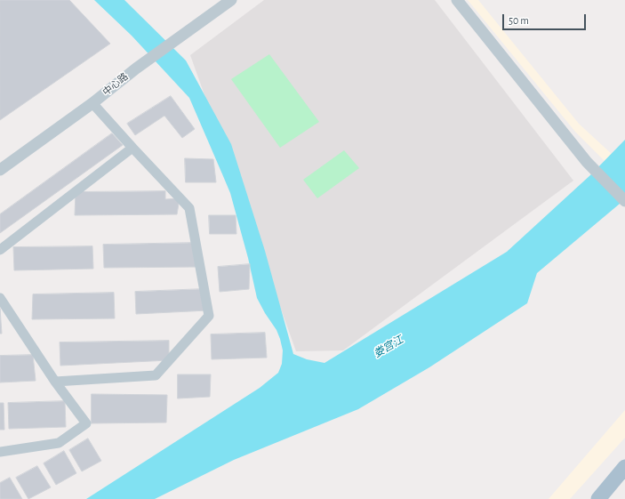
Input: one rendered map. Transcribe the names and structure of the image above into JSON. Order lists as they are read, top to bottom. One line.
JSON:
{"streets":{"street":["中心路"]},"water":["娄宫江"],"scale_bar":"50 m"}
